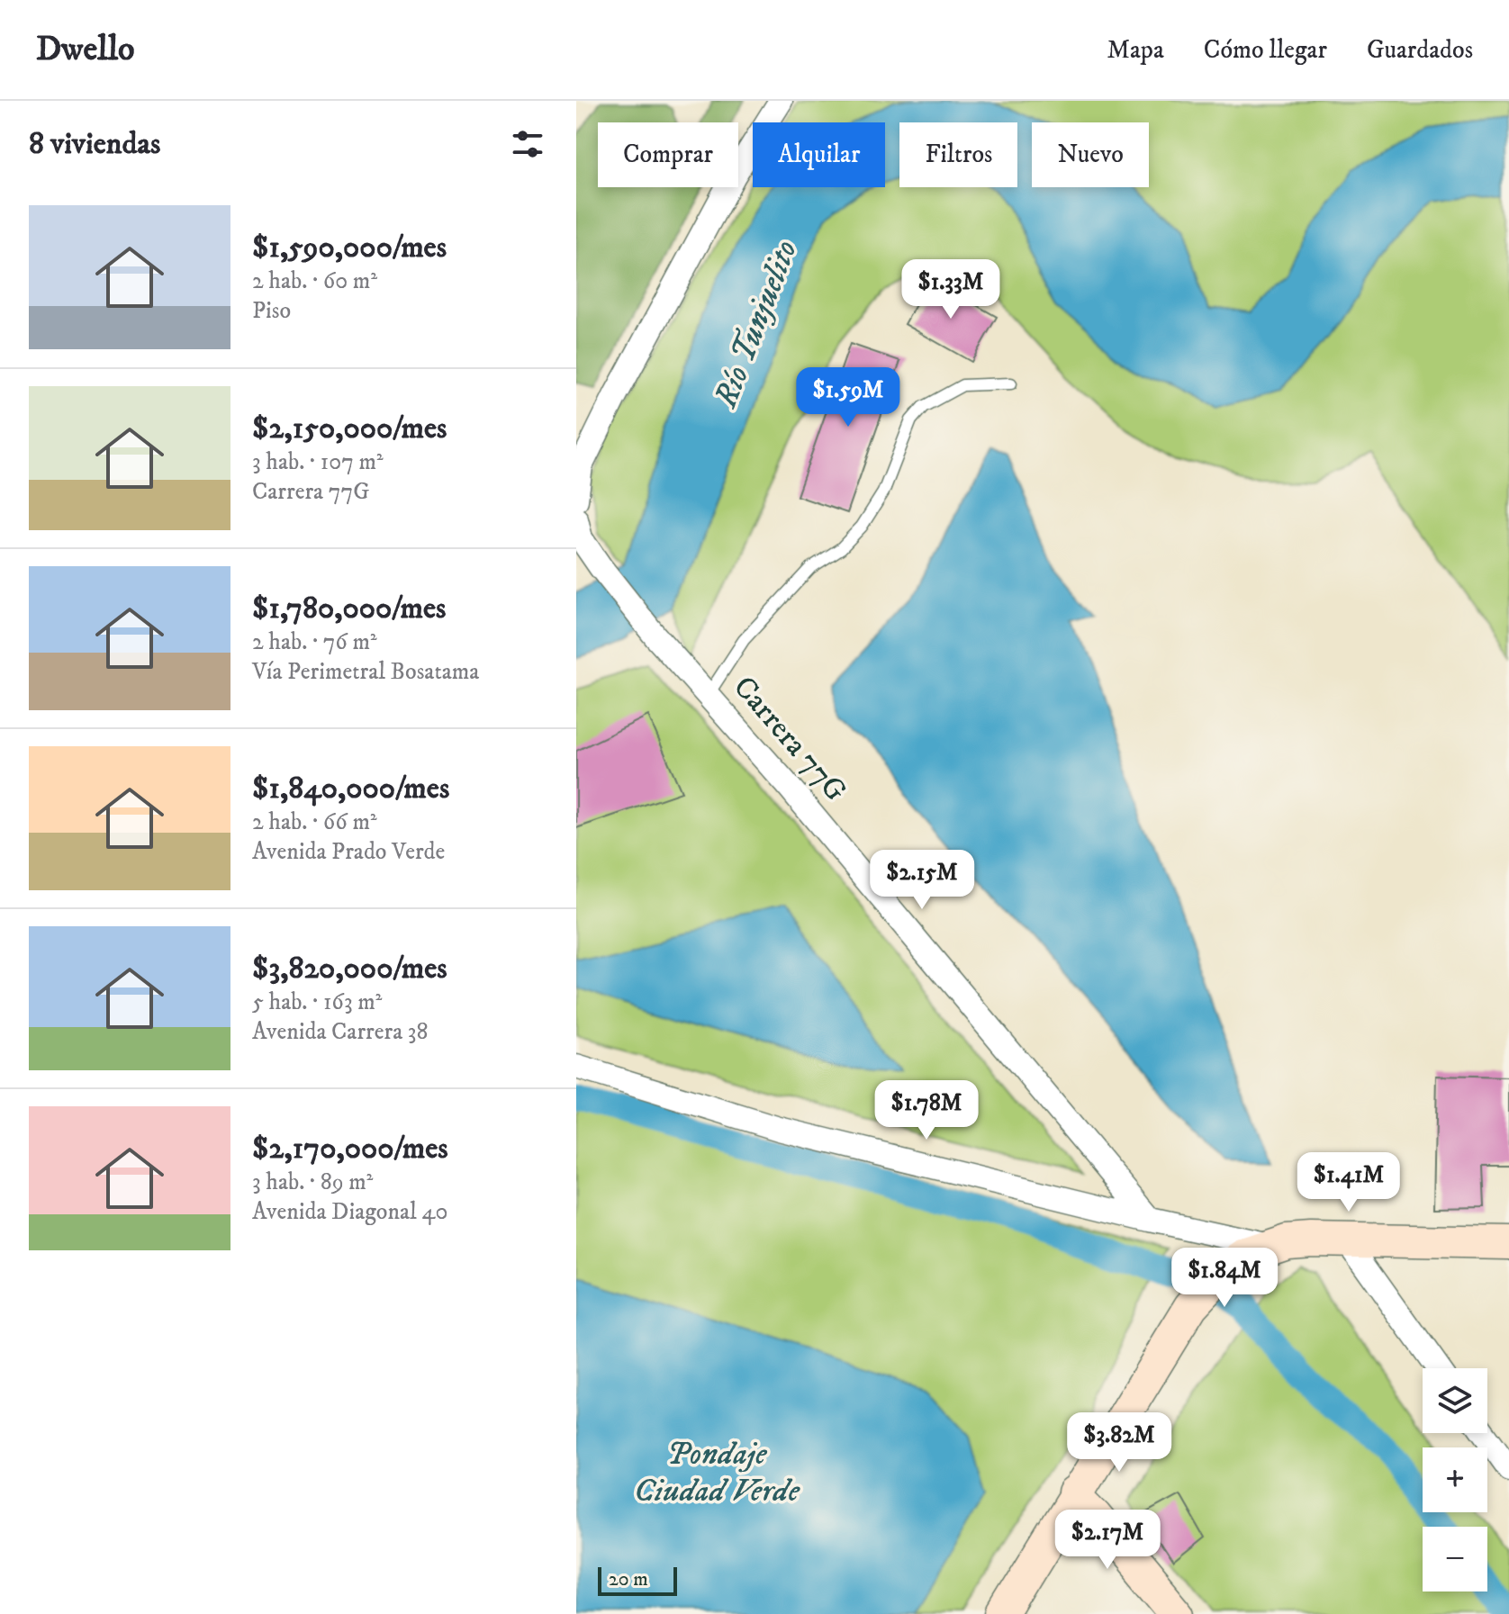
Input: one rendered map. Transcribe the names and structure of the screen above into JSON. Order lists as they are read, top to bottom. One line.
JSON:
{"streets":{"street":["Carrera 77G"]},"water":["Río Tunjuelito","Pondaje Ciudad Verde"],"scale_bar":"20 m","page":{"header":"Dwello","nav":["Mapa","Cómo llegar","Guardados"],"heading":"8 viviendas","chip":["Comprar","Alquilar","Filtros","Nuevo"],"list":[{"name":"$1,590,000/mes","note":"2 hab. · 60 m² · Piso"},{"name":"$2,150,000/mes","note":"3 hab. · 107 m² · Carrera 77G"},{"name":"$1,780,000/mes","note":"2 hab. · 76 m² · Vía Perimetral Bosatama"},{"name":"$1,840,000/mes","note":"2 hab. · 66 m² · Avenida Prado Verde"},{"name":"$3,820,000/mes","note":"5 hab. · 163 m² · Avenida Carrera 38"},{"name":"$2,170,000/mes","note":"3 hab. · 89 m² · Avenida Diagonal 40"}],"price":["$1.33M","$1.59M","$2.15M","$1.78M","$1.41M","$1.84M","$3.82M","$2.17M"],"map_buttons":["+","−"],"scale":"20 m"}}
